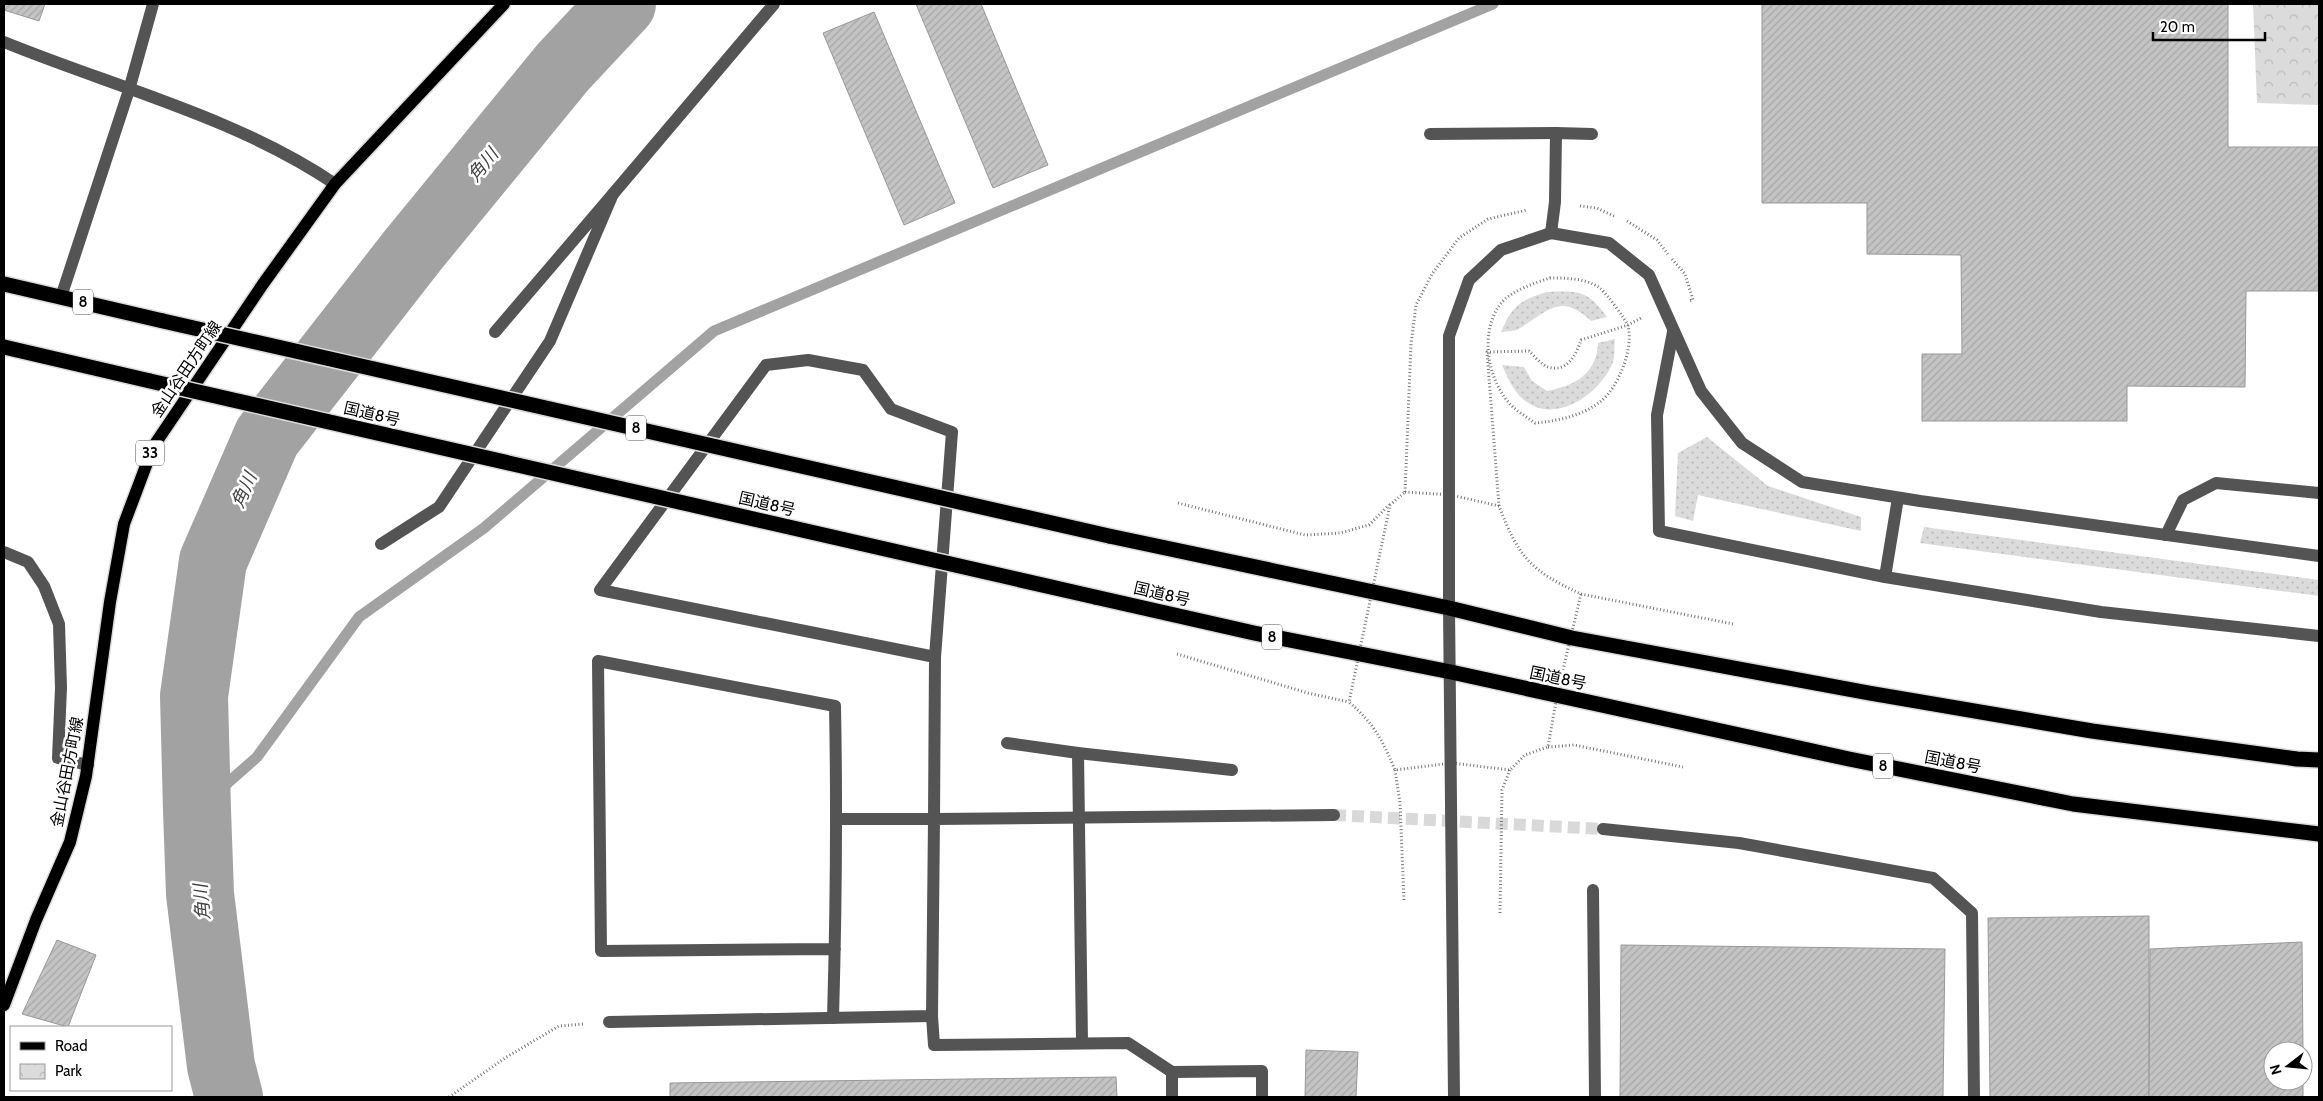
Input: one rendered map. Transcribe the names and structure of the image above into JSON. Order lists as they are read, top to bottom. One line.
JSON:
{"streets":{"highway":["8","国道8号"],"main road":["金山谷田方町線","33"]},"water":["角川"],"legend":["Road","Park"],"scale_bar":"20 m","north":"left"}
